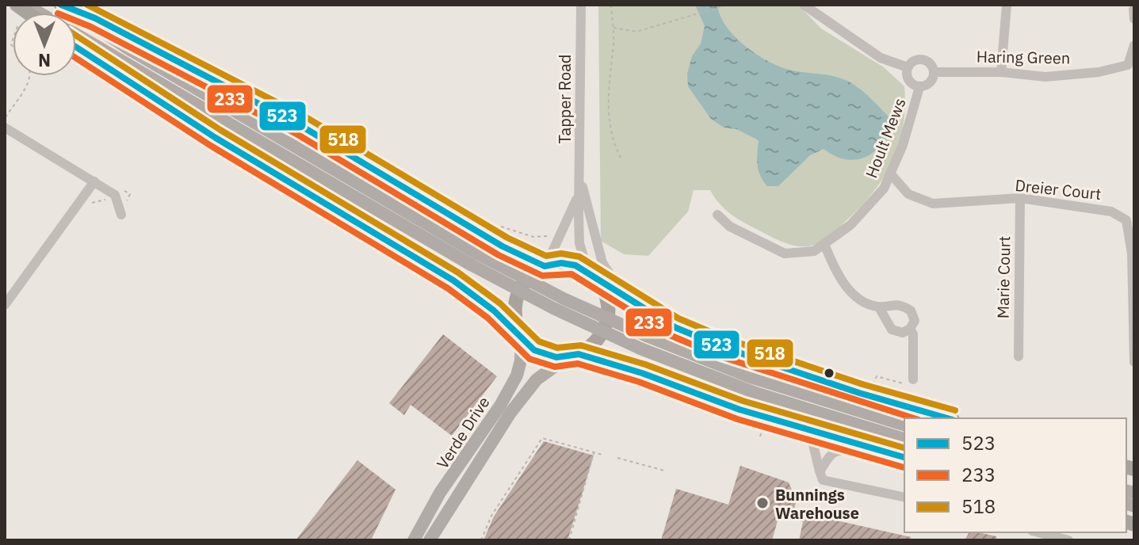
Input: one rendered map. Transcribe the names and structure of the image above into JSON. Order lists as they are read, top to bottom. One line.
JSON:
{"streets":{"main road":["Verde Drive"],"street":["Haring Green","Tapper Road","Hoult Mews","Dreier Court","Marie Court"]},"crossings":[["Haring Green","Hoult Mews"],["Tapper Road","Verde Drive"],["Hoult Mews","Dreier Court"],["Dreier Court","Marie Court"]],"places":["Bunnings Warehouse"],"lines":["transit line 523","transit line 518","transit line 233"],"legend":["523","233","518"],"north":"bottom"}
